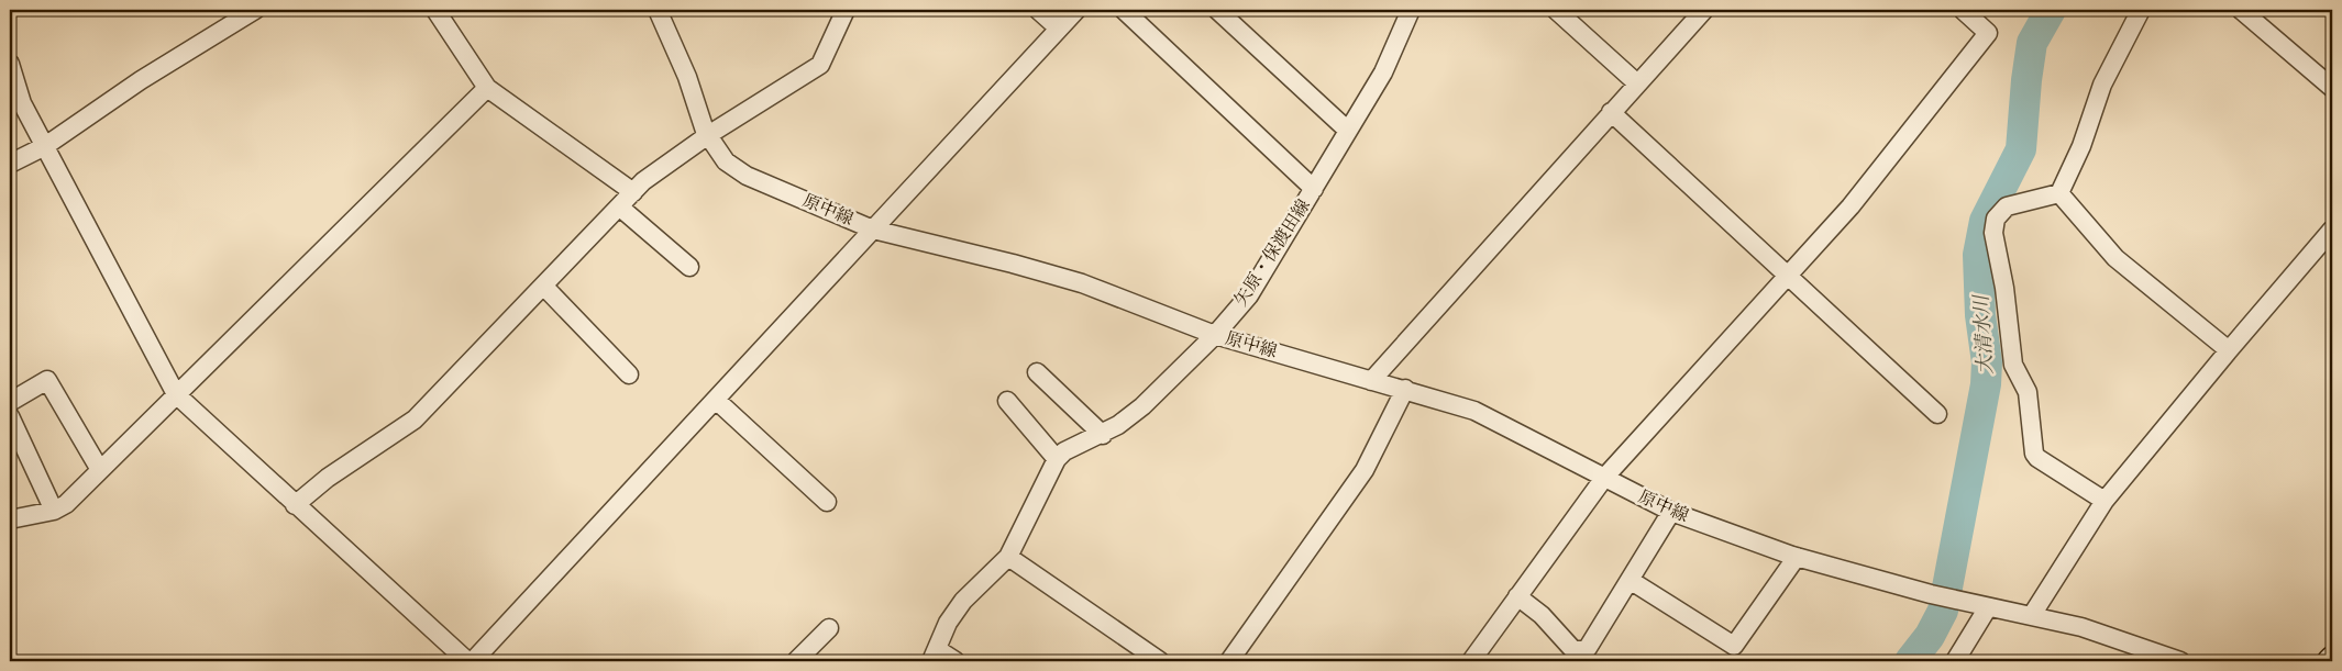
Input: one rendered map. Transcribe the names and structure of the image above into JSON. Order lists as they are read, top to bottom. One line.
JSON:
{"streets":{"street":["原中線","矢原・保渡田線"]},"crossings":[["原中線","矢原・保渡田線"]],"water":["大清水川"]}
